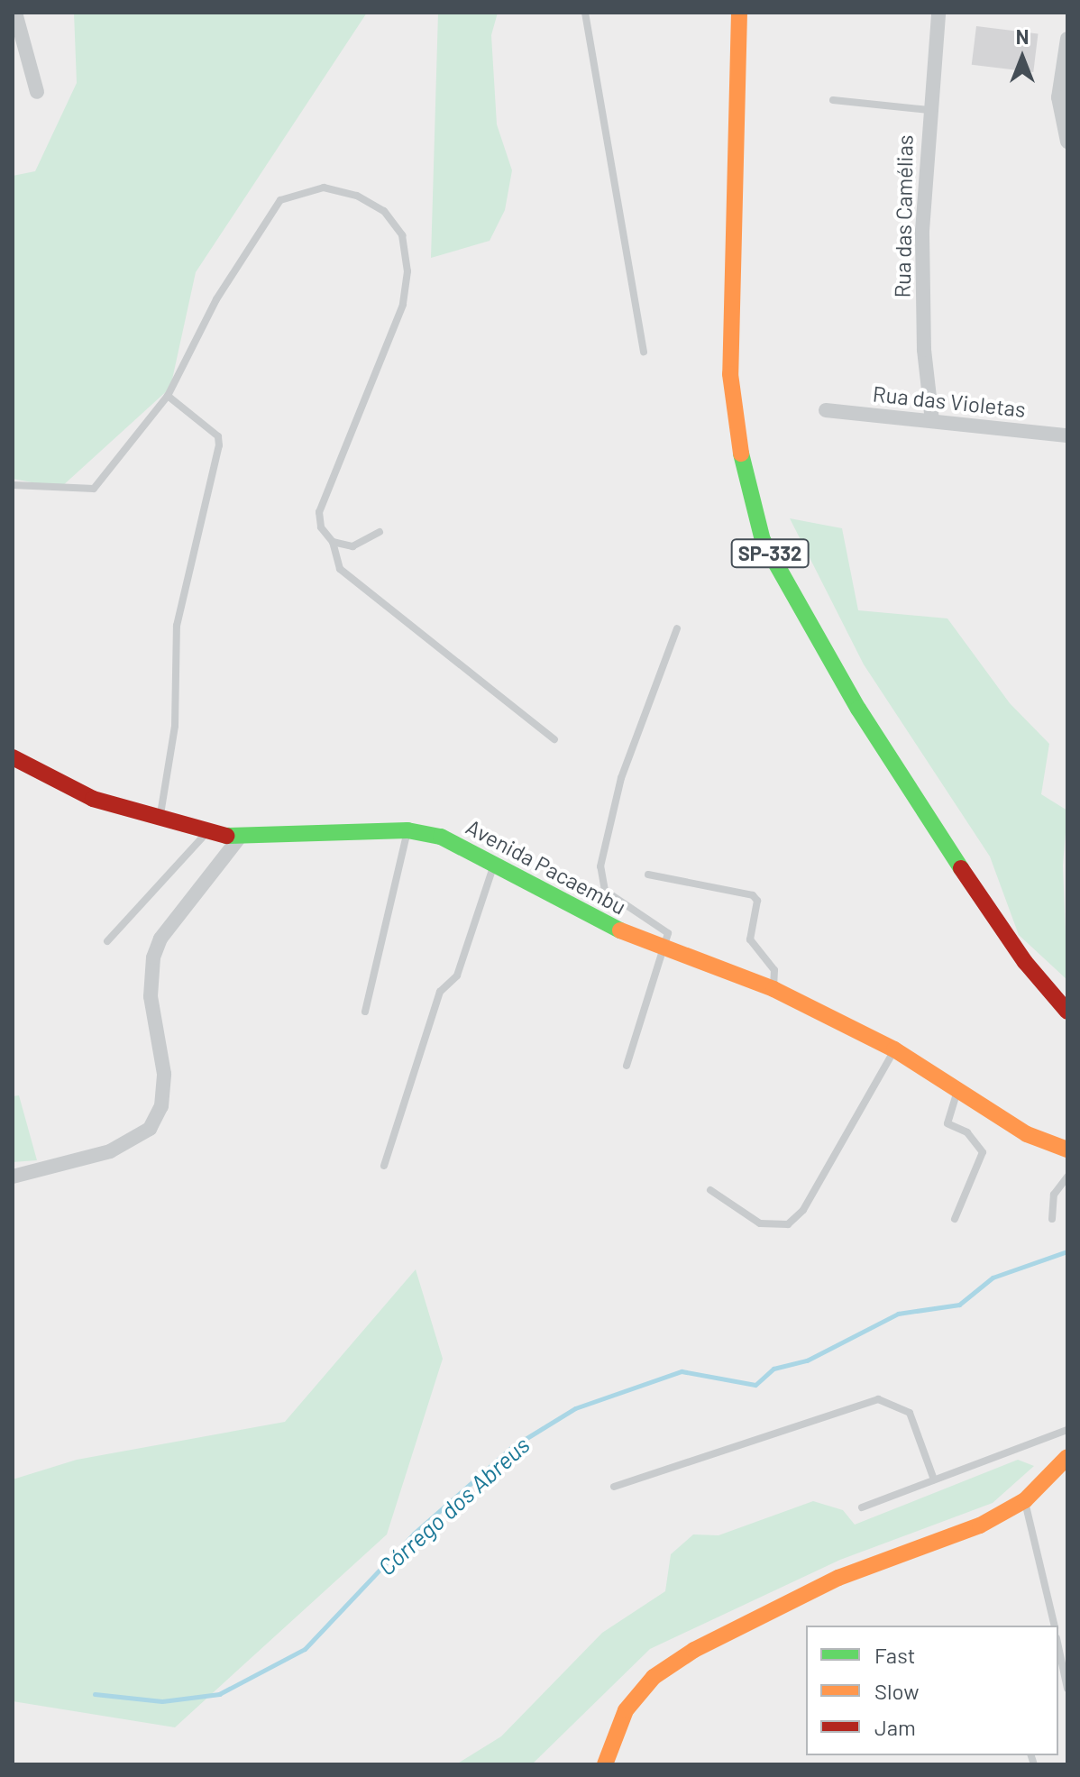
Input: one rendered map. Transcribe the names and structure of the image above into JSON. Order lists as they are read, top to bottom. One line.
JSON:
{"streets":{"street":["Rua das Camélias","Rua das Violetas","SP-332","Avenida Pacaembu"]},"crossings":[["Rua das Camélias","Rua das Violetas"]],"water":["Córrego dos Abreus"],"legend":["Fast","Slow","Jam"],"north":"top"}
